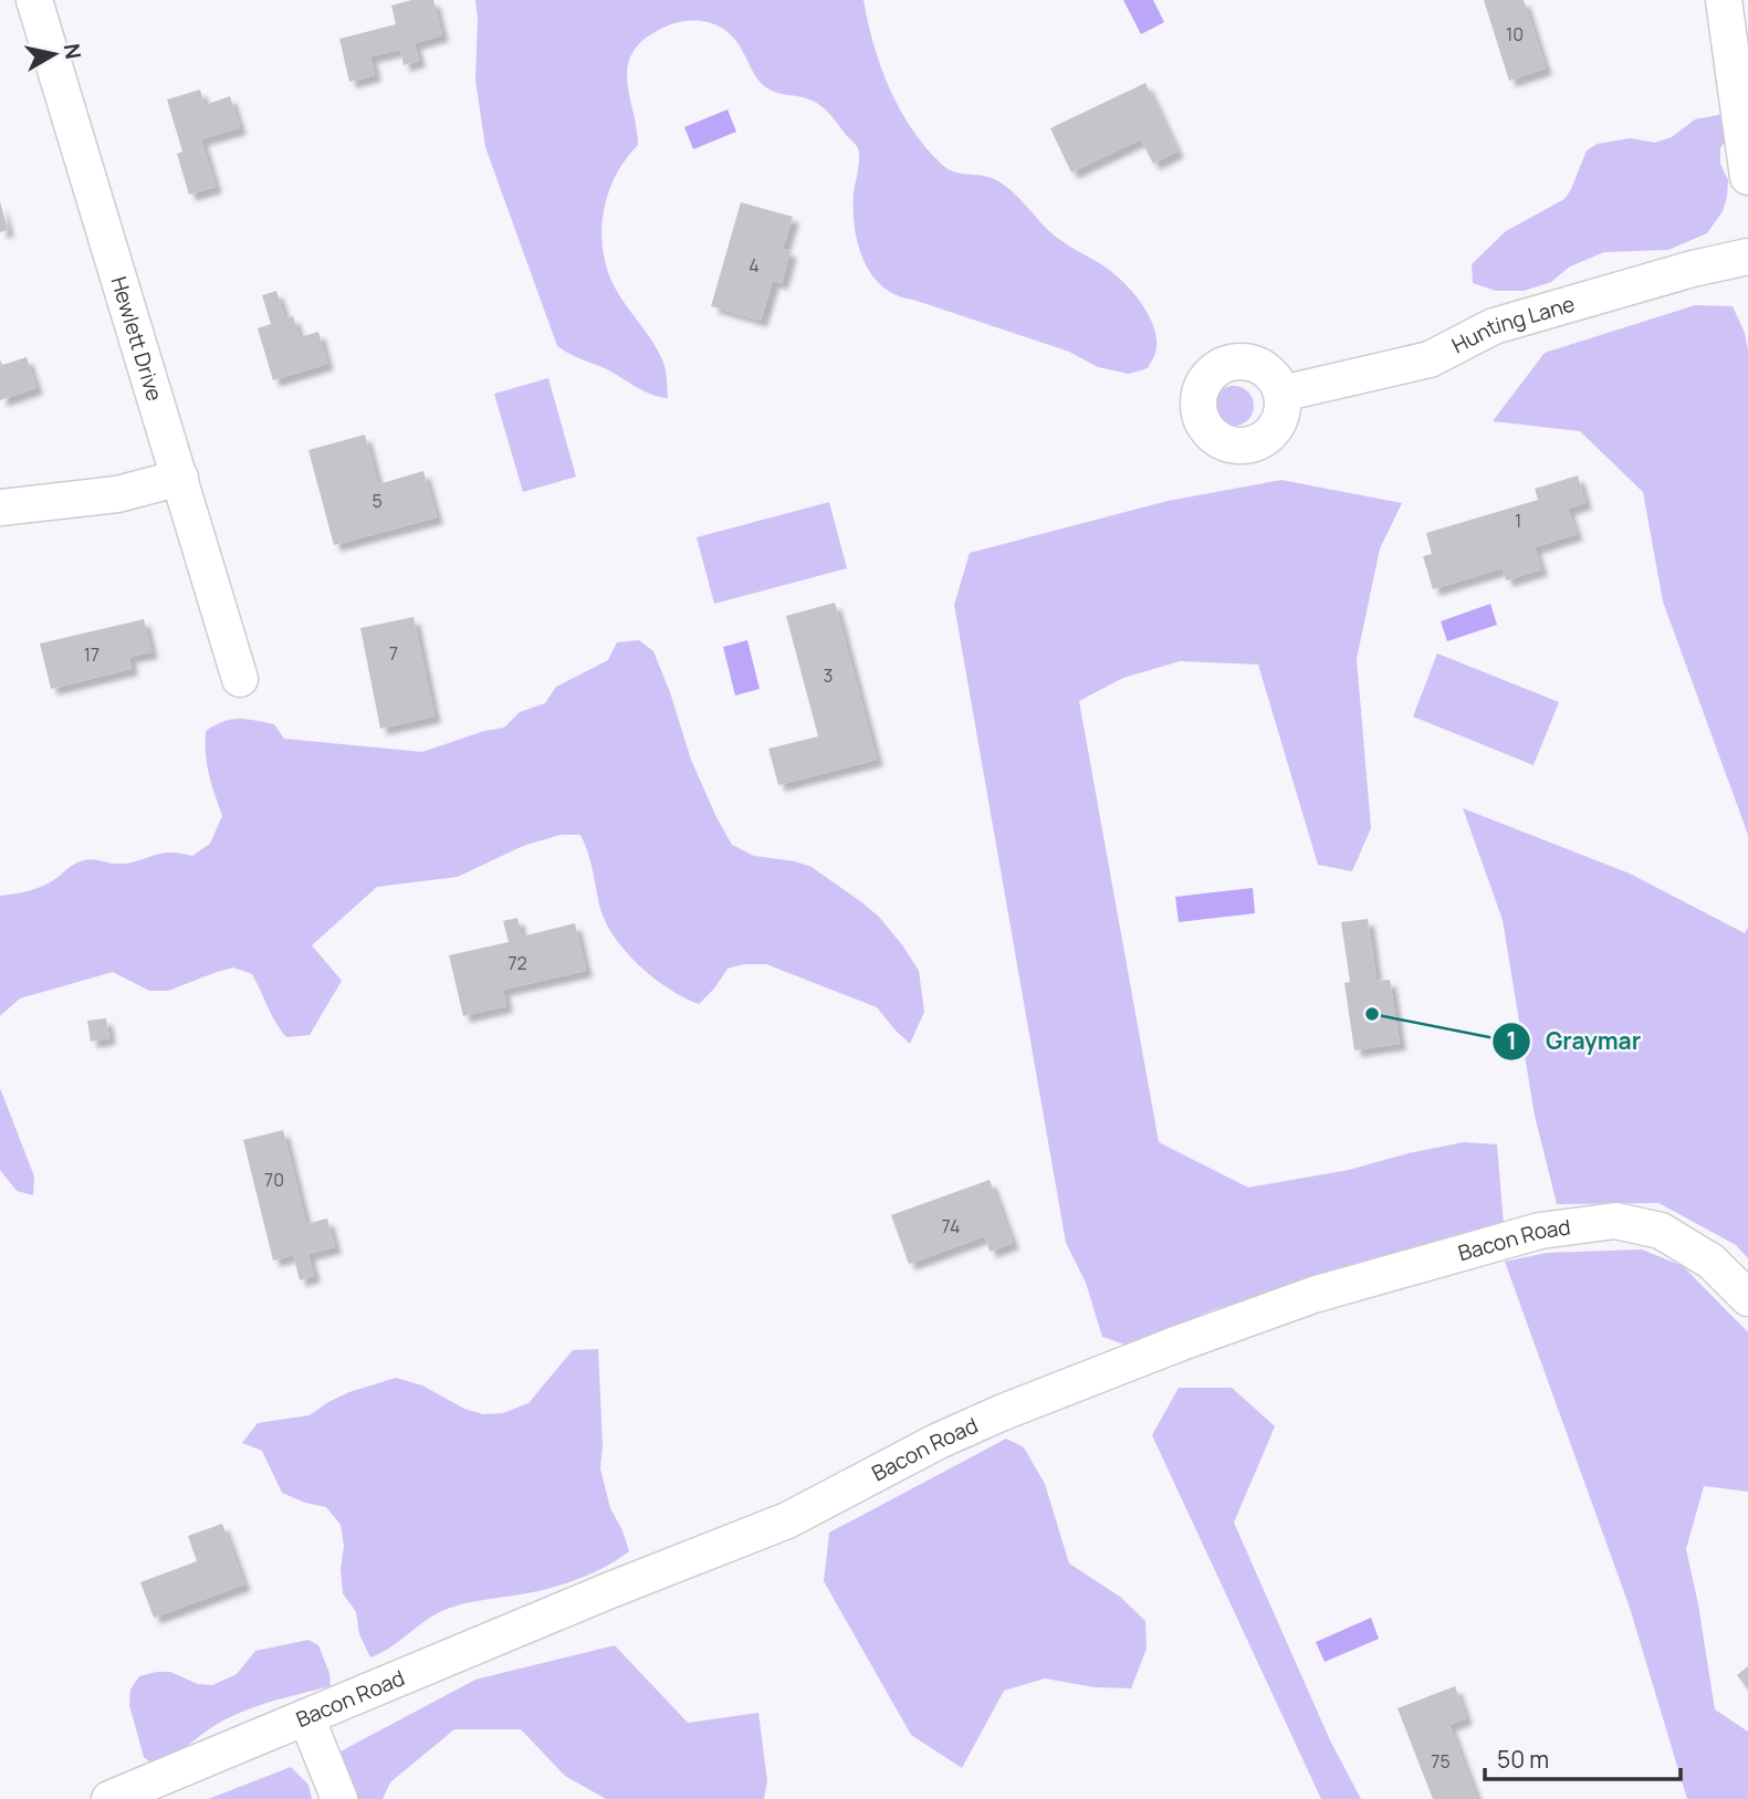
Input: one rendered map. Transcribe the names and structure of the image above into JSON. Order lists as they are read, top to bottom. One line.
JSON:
{"streets":{"street":["Hunting Lane","Hewlett Drive","Bacon Road"]},"places":["Graymar"],"house_numbers":["10","4","5","1","7","17","3","72","70","74","75"],"scale_bar":"50 m","north":"right"}
